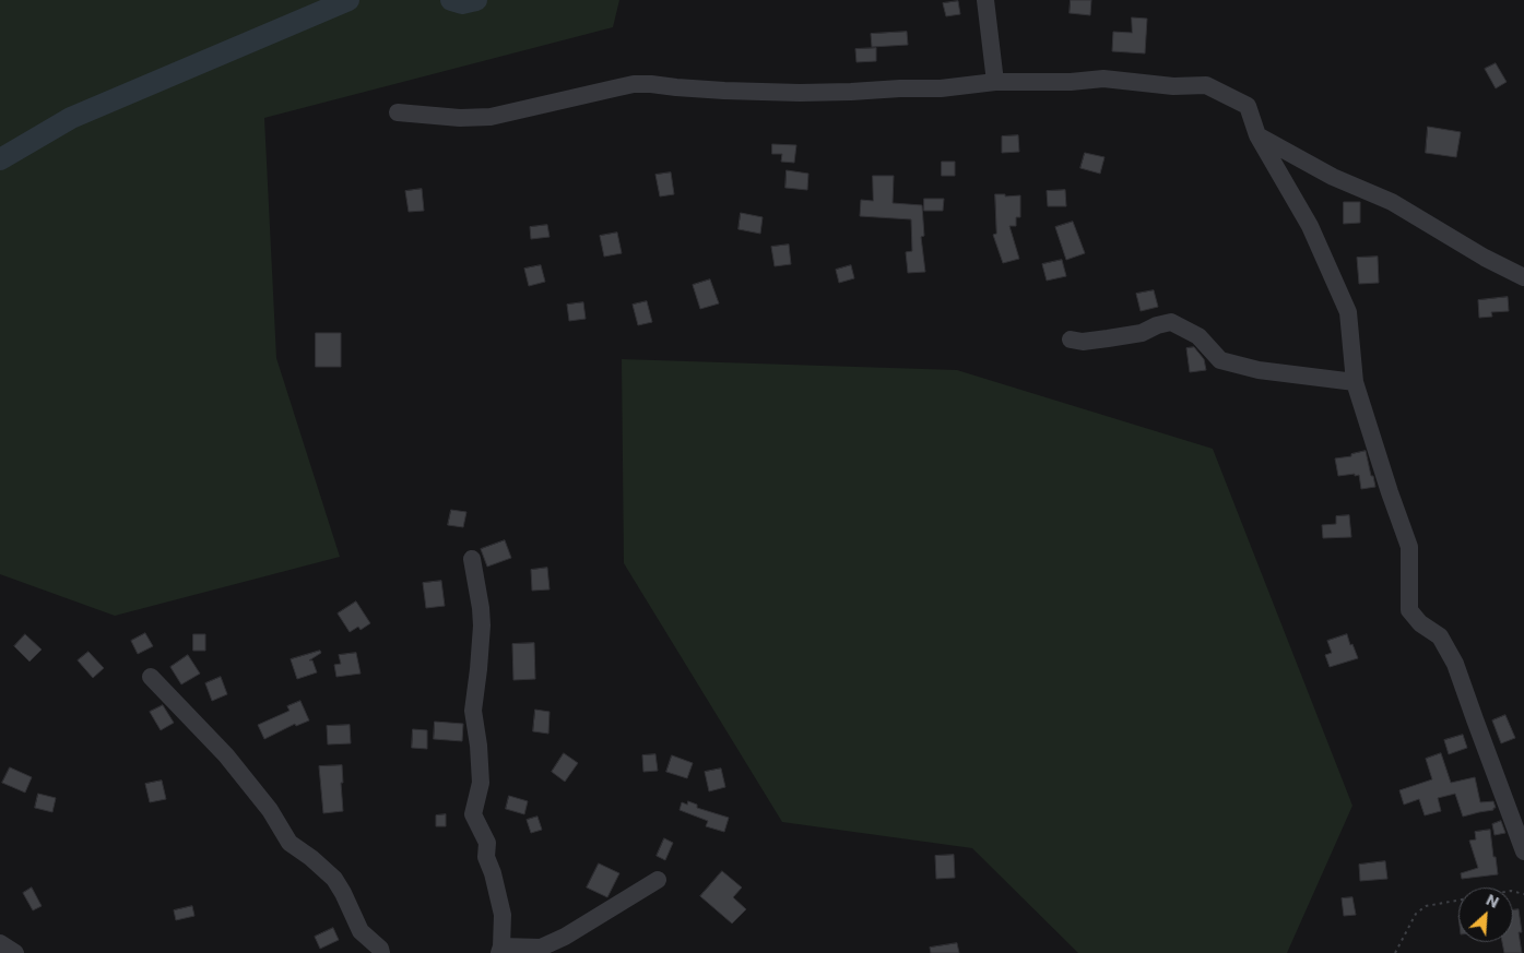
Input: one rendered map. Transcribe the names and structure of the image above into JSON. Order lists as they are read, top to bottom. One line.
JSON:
{"north":"top right"}
